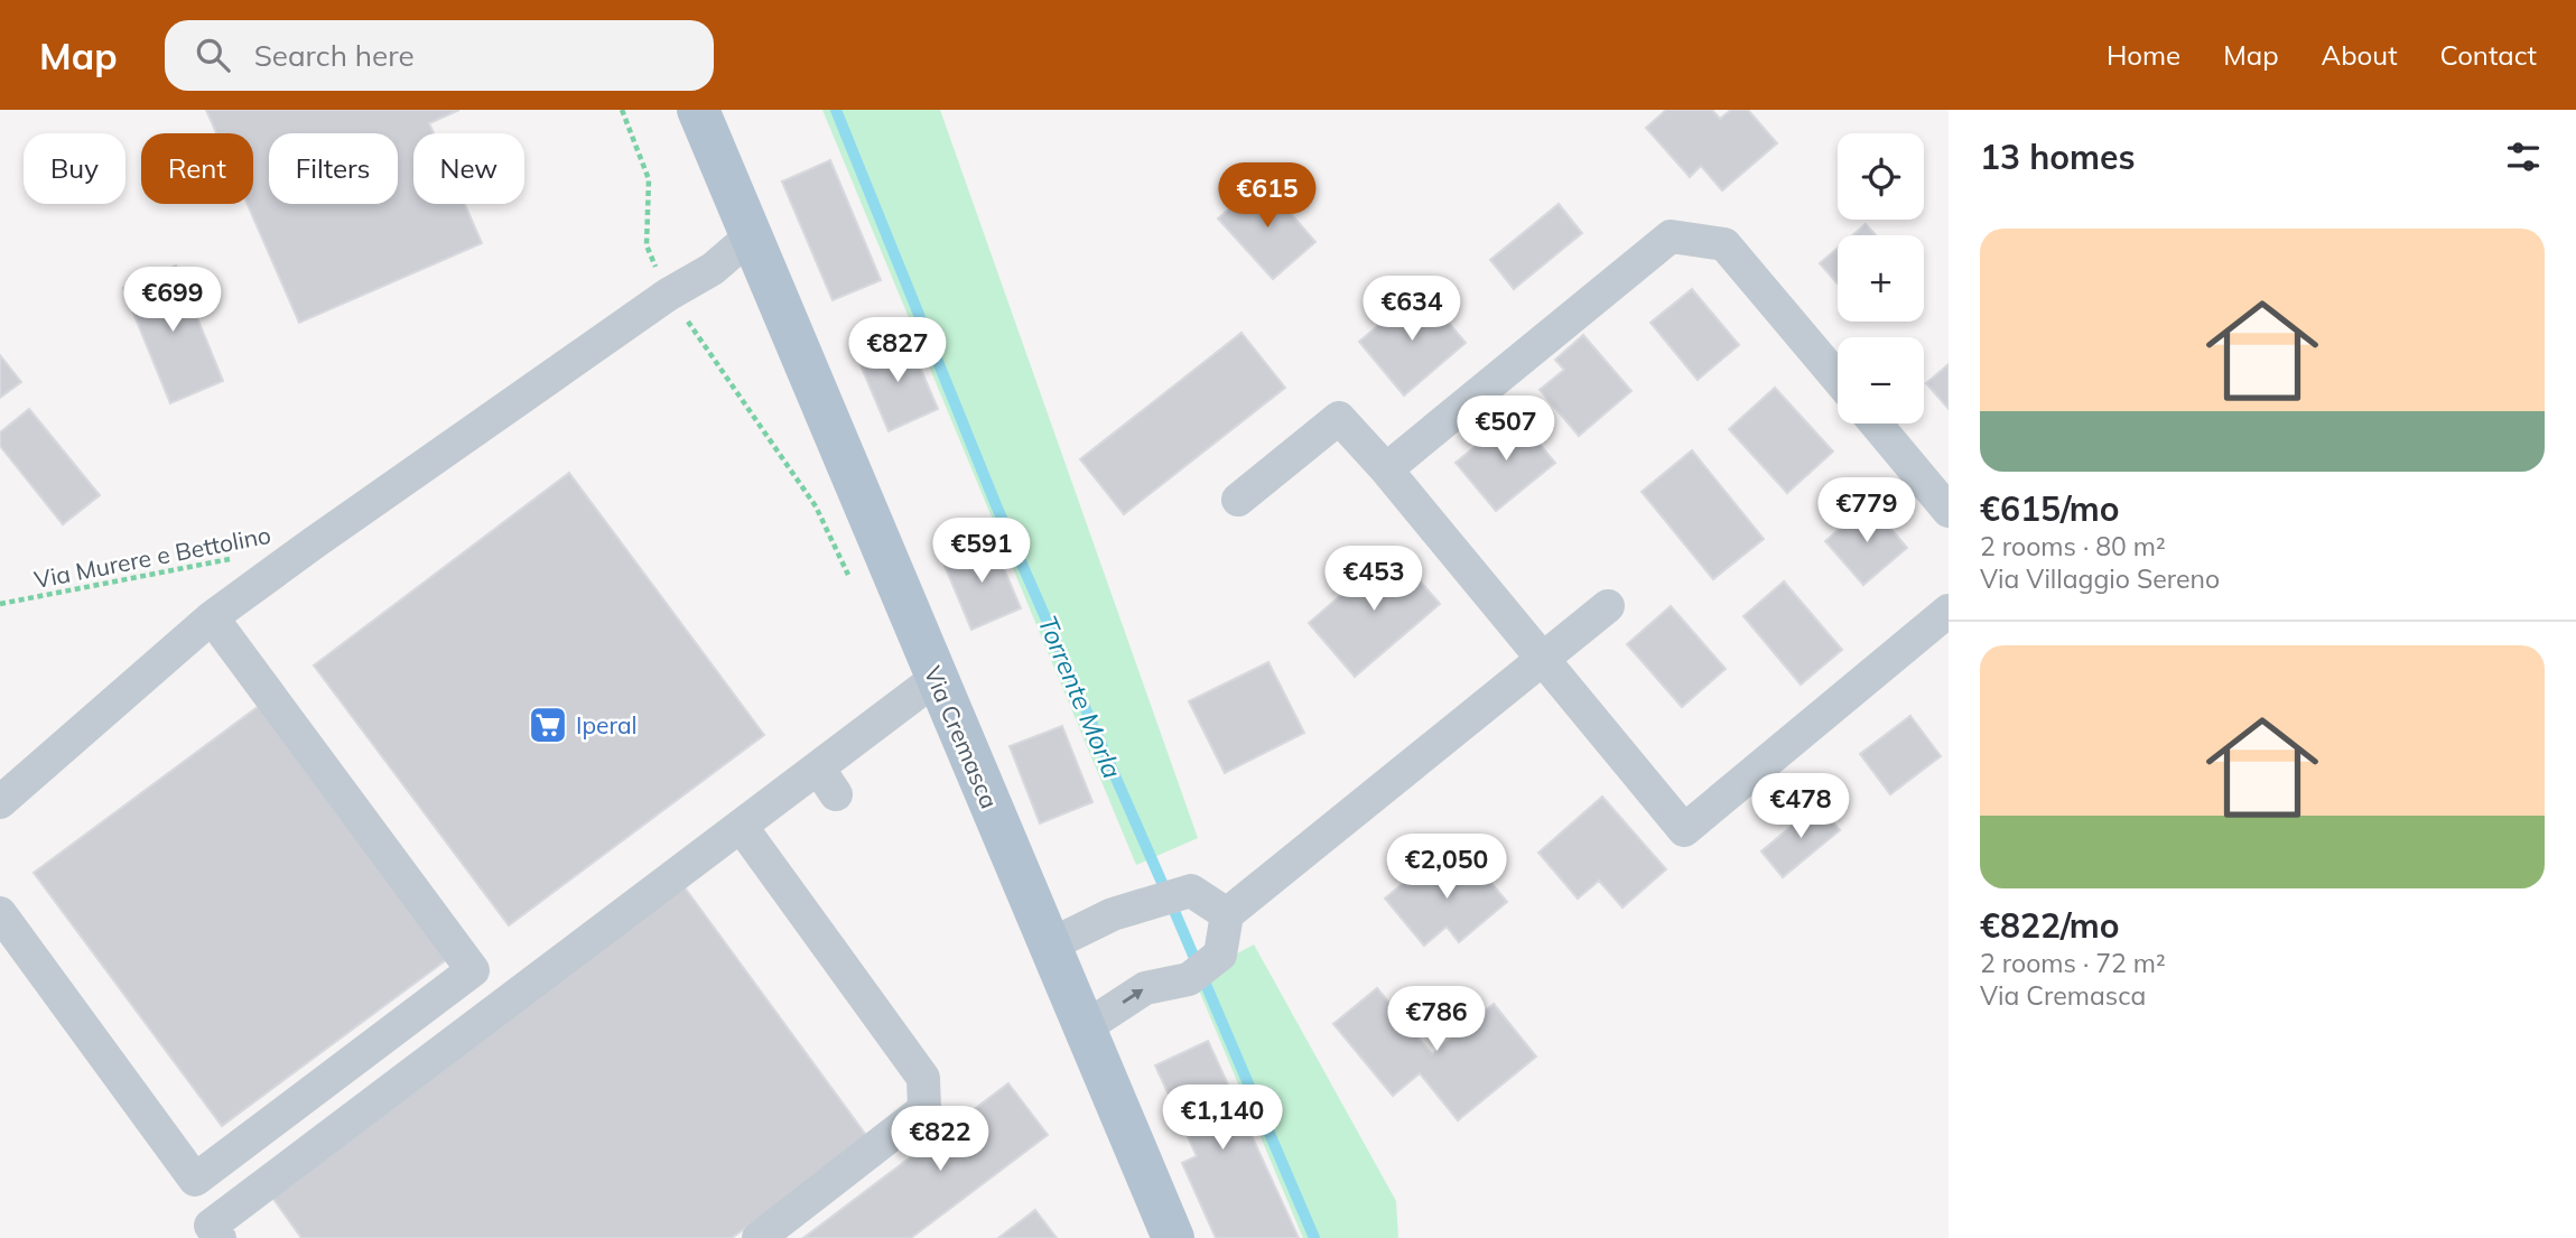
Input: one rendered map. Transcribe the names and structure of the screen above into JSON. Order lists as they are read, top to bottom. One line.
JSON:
{"streets":{"main road":["Via Cremasca"],"path":["Via Murere e Bettolino"]},"water":["Torrente Morla"],"places":{"supermarket":["Iperal"]},"page":{"header":"Map","search":"Search here","nav":["Home","Map","About","Contact"],"heading":"13 homes","map_buttons":["+","−"],"chip":["Buy","Rent","Filters","New"],"price":["€615","€699","€634","€827","€507","€779","€591","€453","€478","€2,050","€786","€1,140","€822"],"list":[{"name":"€615/mo","note":"2 rooms · 80 m² · Via Villaggio Sereno"},{"name":"€822/mo","note":"2 rooms · 72 m² · Via Cremasca"}]}}
